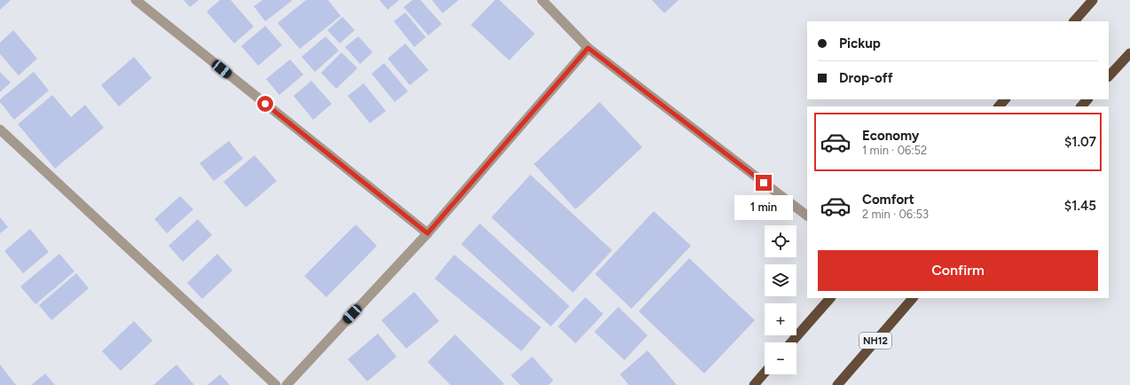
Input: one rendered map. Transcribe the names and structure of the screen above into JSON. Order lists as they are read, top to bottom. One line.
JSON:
{"streets":{"highway":["NH12"]},"page":{"banner":["Pickup","Drop-off"],"list":[{"name":"Economy","note":"1 min · 06:52","value":"$1.07"},{"name":"Comfort","note":"2 min · 06:53","value":"$1.45"}],"bubble":"1 min","map_buttons":["+","−"],"buttons":"Confirm"}}
